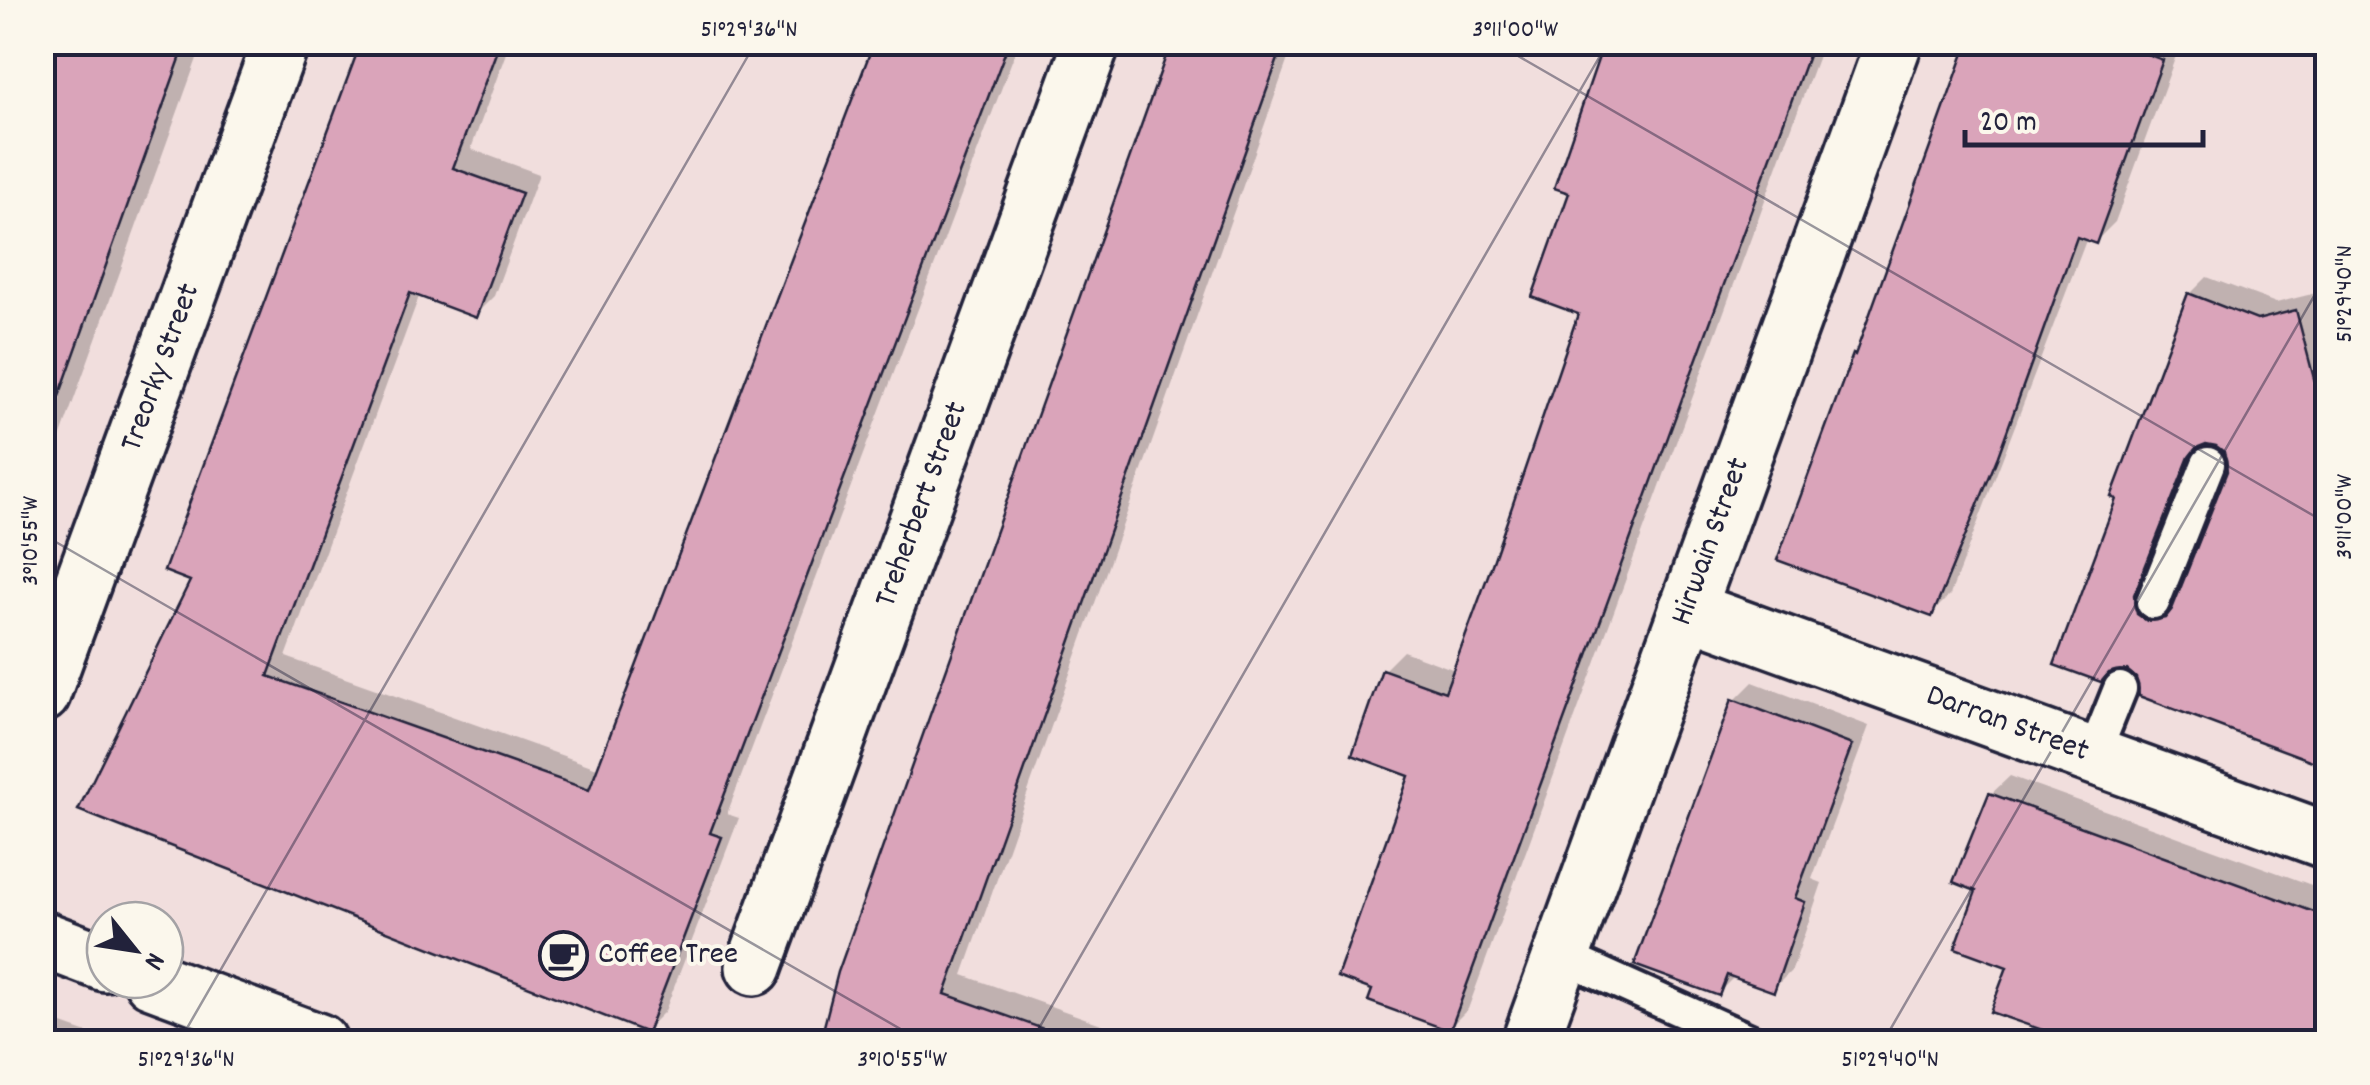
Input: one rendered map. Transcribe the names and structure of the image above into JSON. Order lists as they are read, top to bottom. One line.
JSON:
{"streets":{"street":["Treorky Street","Treherbert Street","Hirwain Street","Darran Street"]},"crossings":[["Hirwain Street","Darran Street"]],"places":{"cafe":["Coffee Tree"]},"scale_bar":"20 m","north":"bottom right","coordinates":["51°29'36\"N","3°11'00\"W","51°29'40\"N","3°10'55\"W"]}
